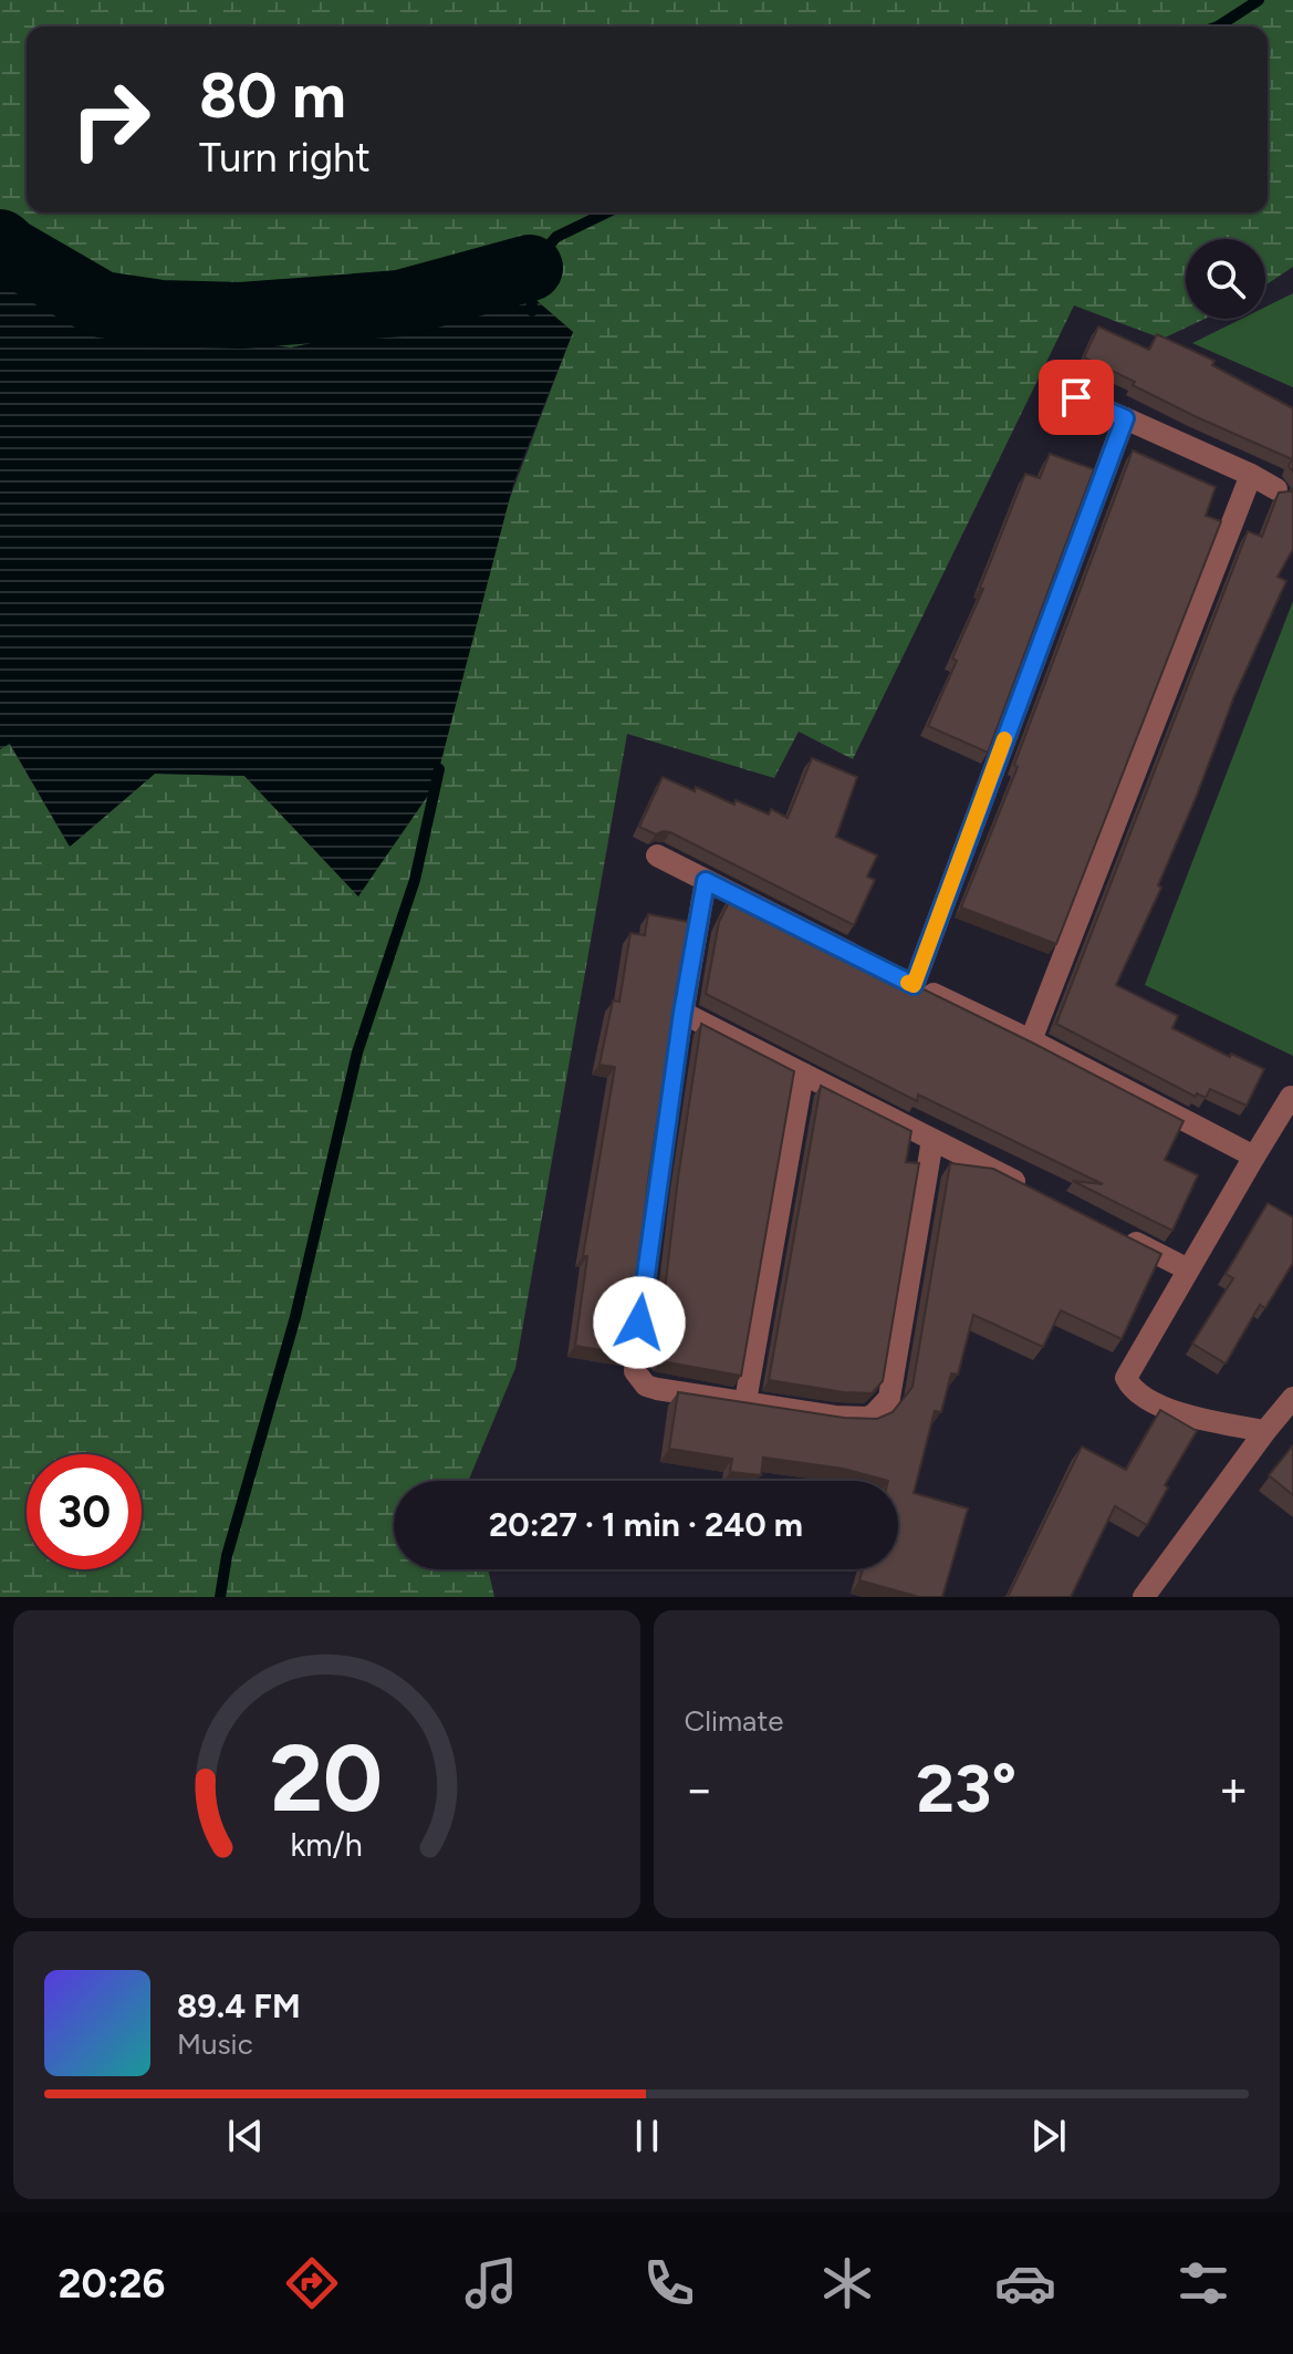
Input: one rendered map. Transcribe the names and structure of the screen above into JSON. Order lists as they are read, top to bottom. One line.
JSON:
{"page":{"turn":["80 m","Turn right"],"limit":"30","trip":"20:27 · 1 min · 240 m","tile":"Climate","heat":["−","23°","+"],"song":["89.4 FM","Music"],"tabs":"20:26","gauge":["20","km/h"]}}
